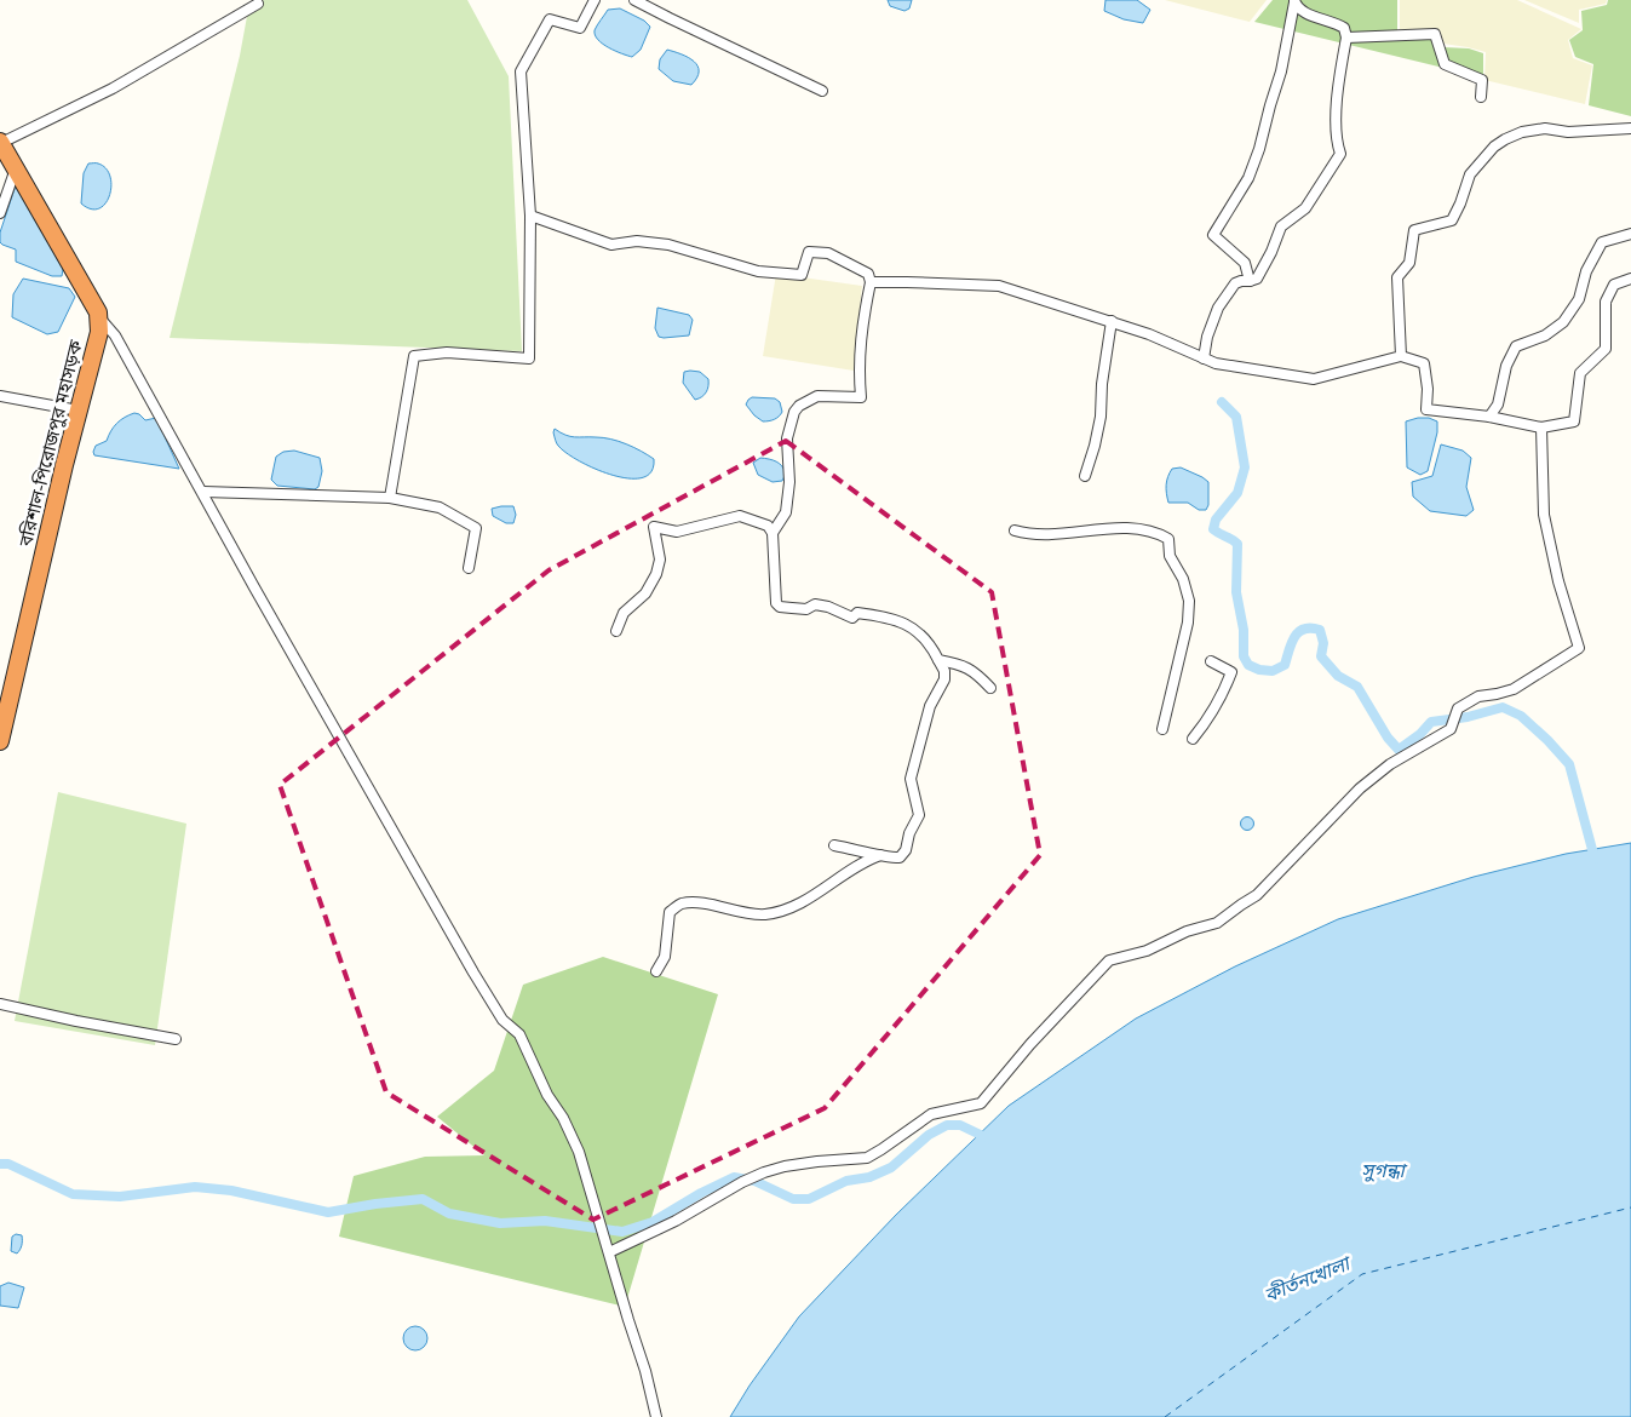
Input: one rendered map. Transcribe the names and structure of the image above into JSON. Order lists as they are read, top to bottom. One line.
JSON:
{"streets":{"highway":["বরিশাল-পিরোজপুর মহাসড়ক"]},"water":["সুগন্ধা","কীর্তনখোলা"]}
